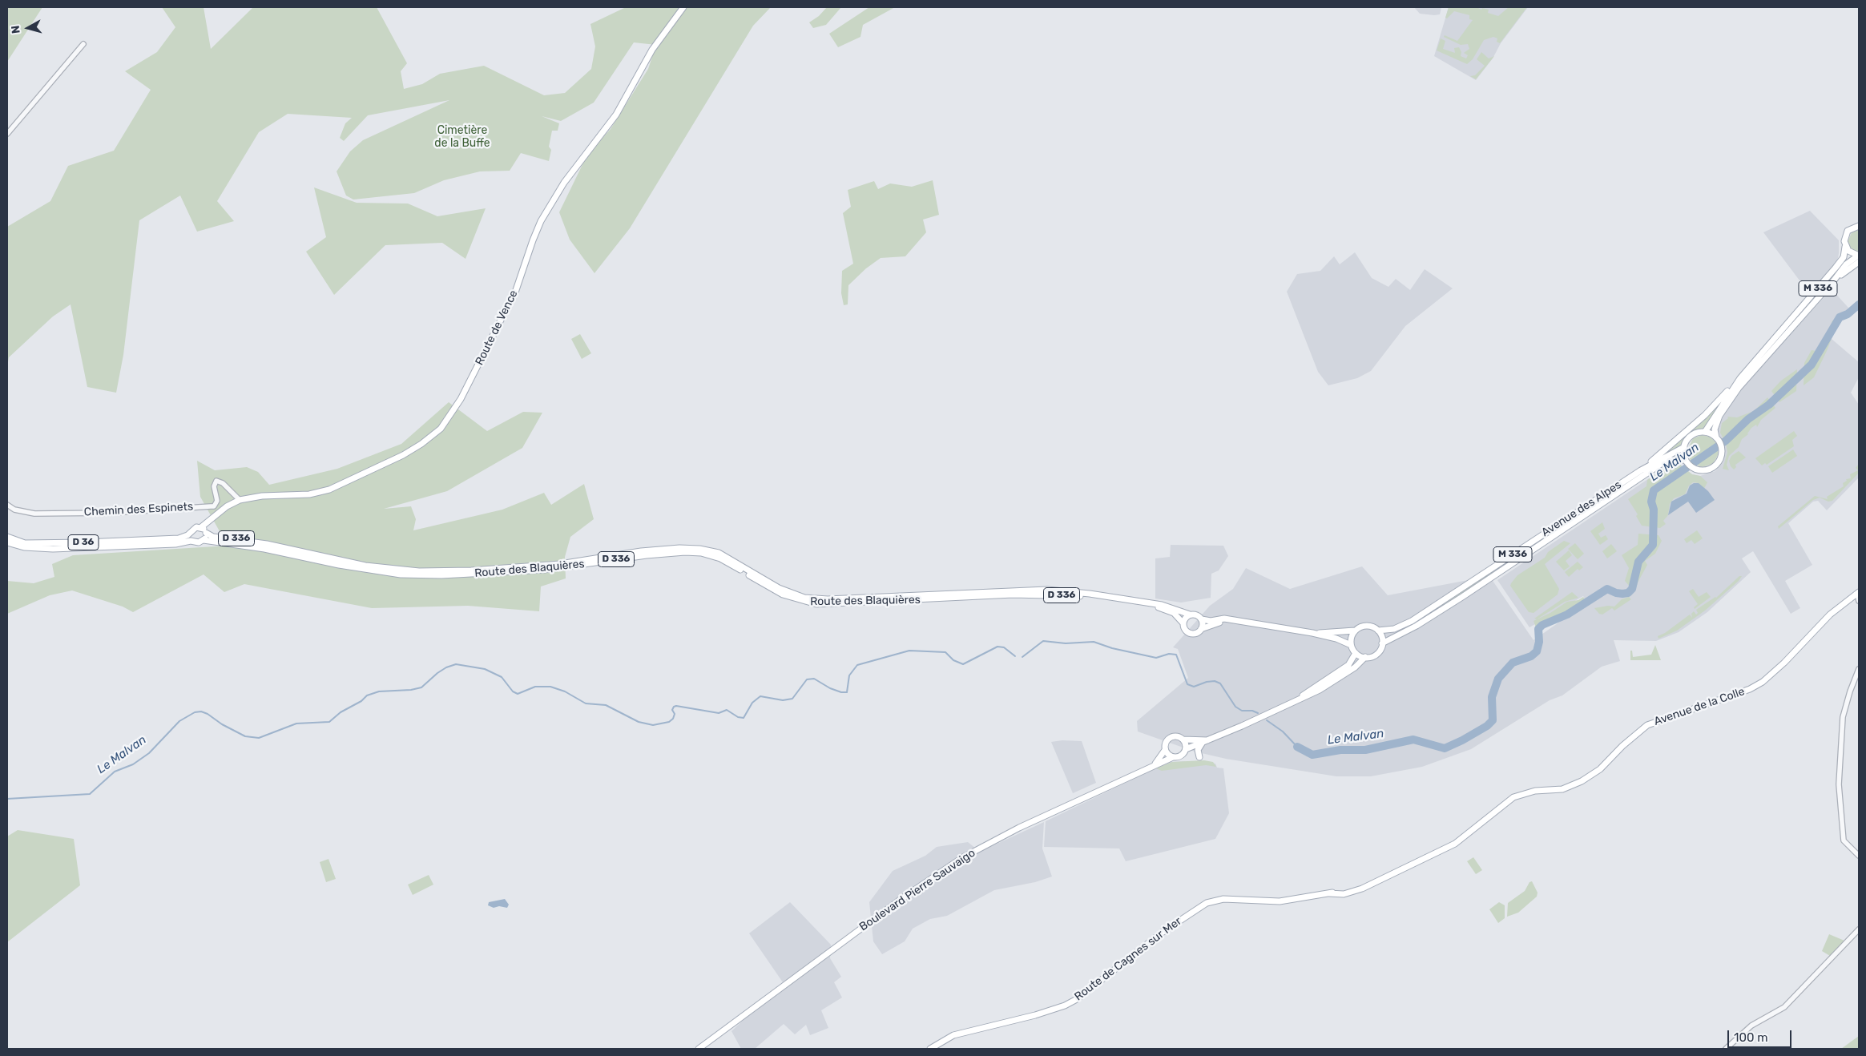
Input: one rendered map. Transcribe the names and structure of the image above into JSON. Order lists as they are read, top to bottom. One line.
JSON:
{"streets":{"main road":["M 336","Route de Vence","Avenue des Alpes","D 336","D 36","Route des Blaquières","Avenue de la Colle","Boulevard Pierre Sauvaigo","Route de Cagnes sur Mer"],"street":["Chemin des Espinets"]},"crossings":[["M 336","Avenue des Alpes"],["Route de Vence","Chemin des Espinets"],["Route de Vence","D 36"],["Route de Vence","Route des Blaquières"],["D 36","Route des Blaquières"],["Avenue de la Colle","Route de Cagnes sur Mer"]],"water":["Le Malvan"],"parks":["Cimetière de la Buffe"],"scale_bar":"100 m","north":"left"}
